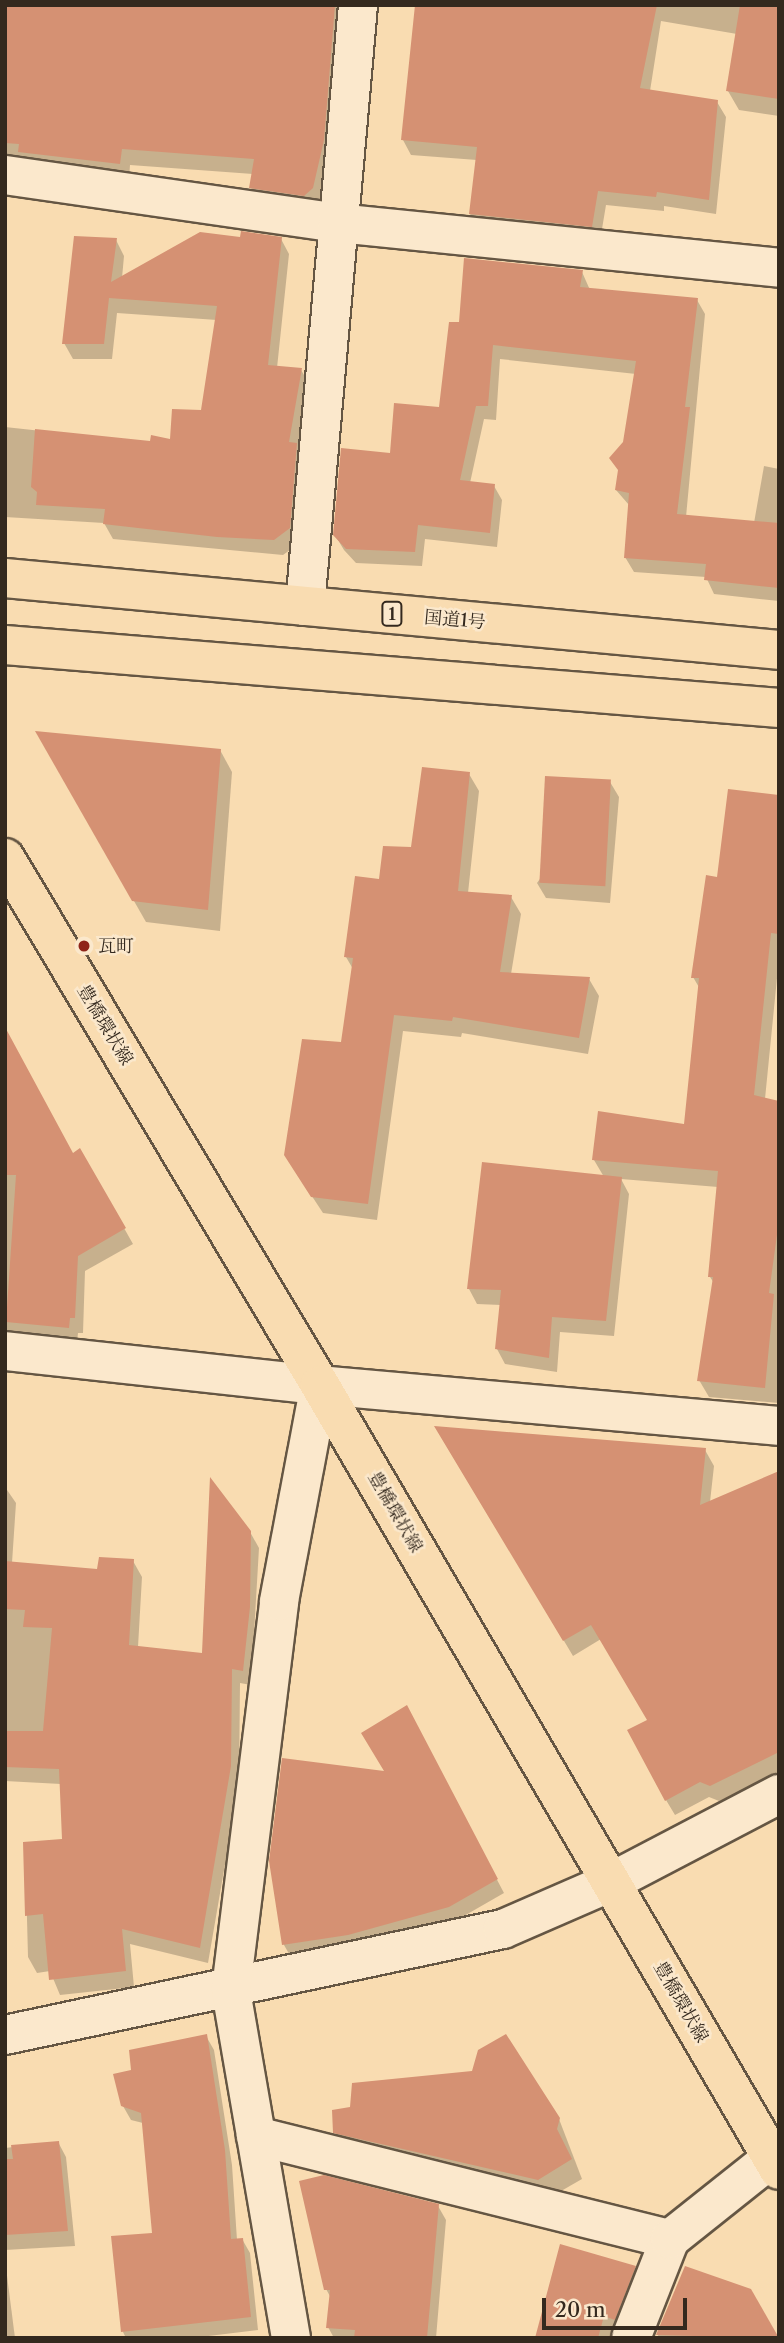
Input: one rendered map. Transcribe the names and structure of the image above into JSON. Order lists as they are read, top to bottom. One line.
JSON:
{"streets":{"main road":["1","国道1号","豊橋環状線"]},"places":["瓦町"],"scale_bar":"20 m"}
